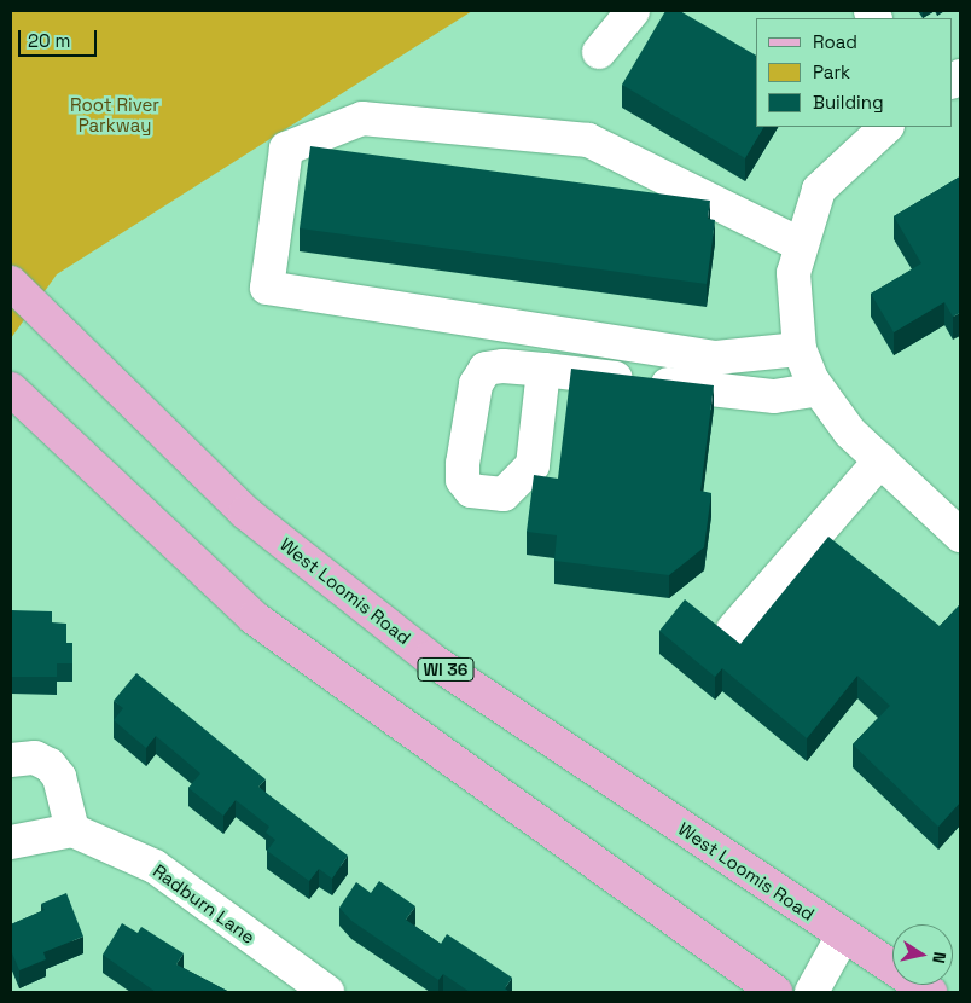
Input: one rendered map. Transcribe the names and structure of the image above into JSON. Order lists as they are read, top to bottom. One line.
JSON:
{"streets":{"main road":["West Loomis Road","WI 36"],"street":["Radburn Lane"]},"parks":["Root River Parkway"],"legend":["Road","Park","Building"],"scale_bar":"20 m","north":"right"}
